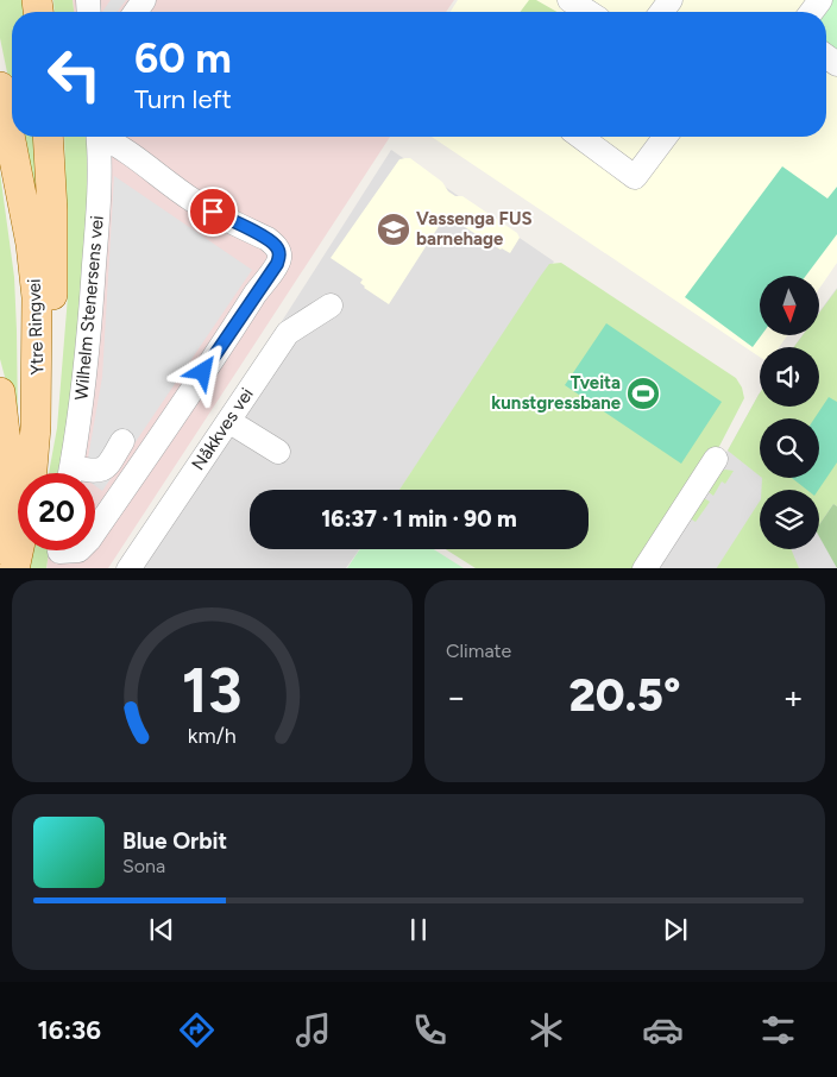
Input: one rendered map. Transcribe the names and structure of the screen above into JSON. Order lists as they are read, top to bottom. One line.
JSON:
{"streets":{"main road":["Ytre Ringvei"],"street":["Wilhelm Stenersens vei","Nåkkves vei"]},"places":{"school or university":["Vassenga FUS barnehage"],"sports":["Tveita kunstgressbane"]},"north":"bottom","page":{"turn":["60 m","Turn left"],"limit":"20","trip":"16:37 · 1 min · 90 m","tile":"Climate","heat":["−","20.5°","+"],"song":["Blue Orbit","Sona"],"tabs":"16:36","gauge":["13","km/h"]}}
